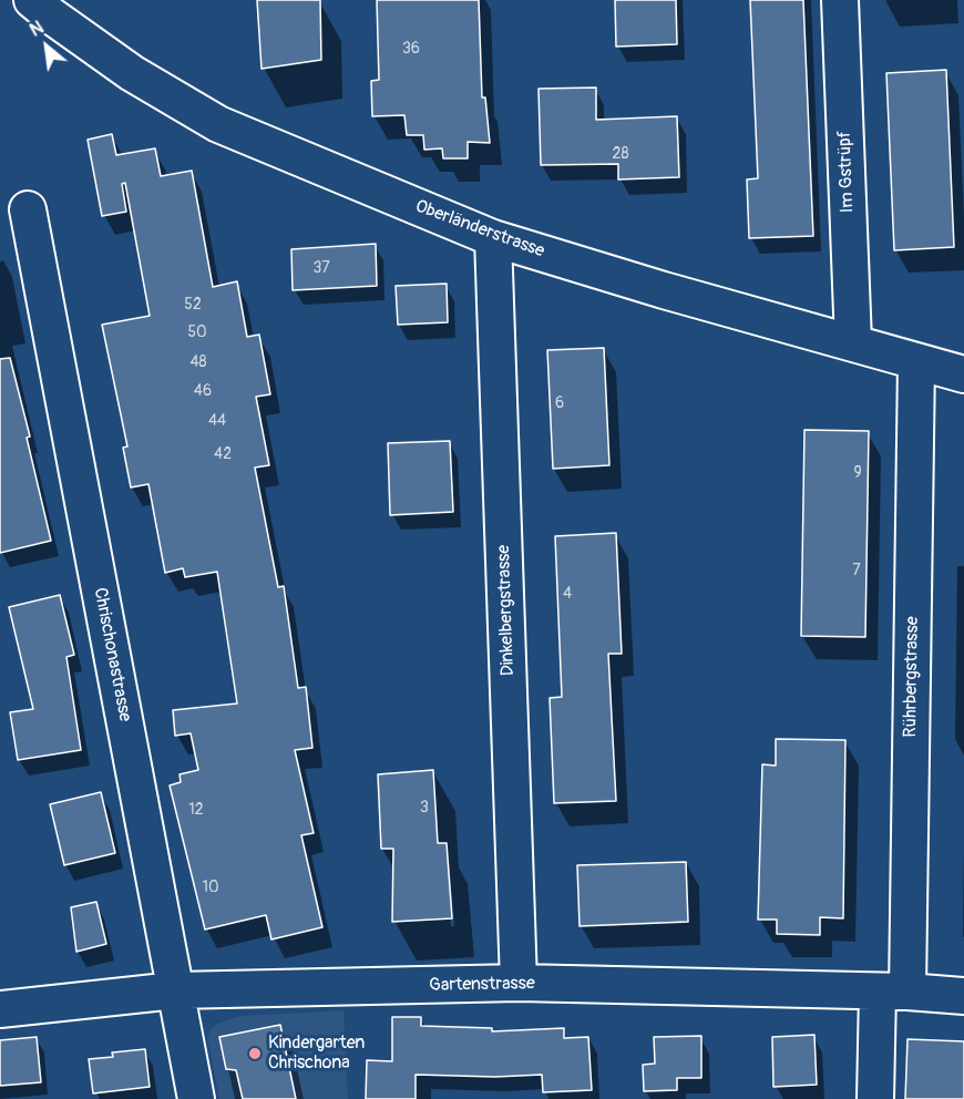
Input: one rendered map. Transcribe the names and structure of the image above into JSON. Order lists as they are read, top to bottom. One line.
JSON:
{"streets":{"street":["Im Gstrüpf","Oberländerstrasse","Dinkelbergstrasse","Chrischonastrasse","Rührbergstrasse","Gartenstrasse"]},"crossings":[["Im Gstrüpf","Oberländerstrasse"],["Oberländerstrasse","Dinkelbergstrasse"],["Oberländerstrasse","Rührbergstrasse"],["Dinkelbergstrasse","Gartenstrasse"],["Chrischonastrasse","Gartenstrasse"],["Rührbergstrasse","Gartenstrasse"]],"places":["Kindergarten Chrischona"],"house_numbers":["36","28","37","52","50","48","46","6","44","42","9","7","4","3","12","10"],"north":"top left"}
